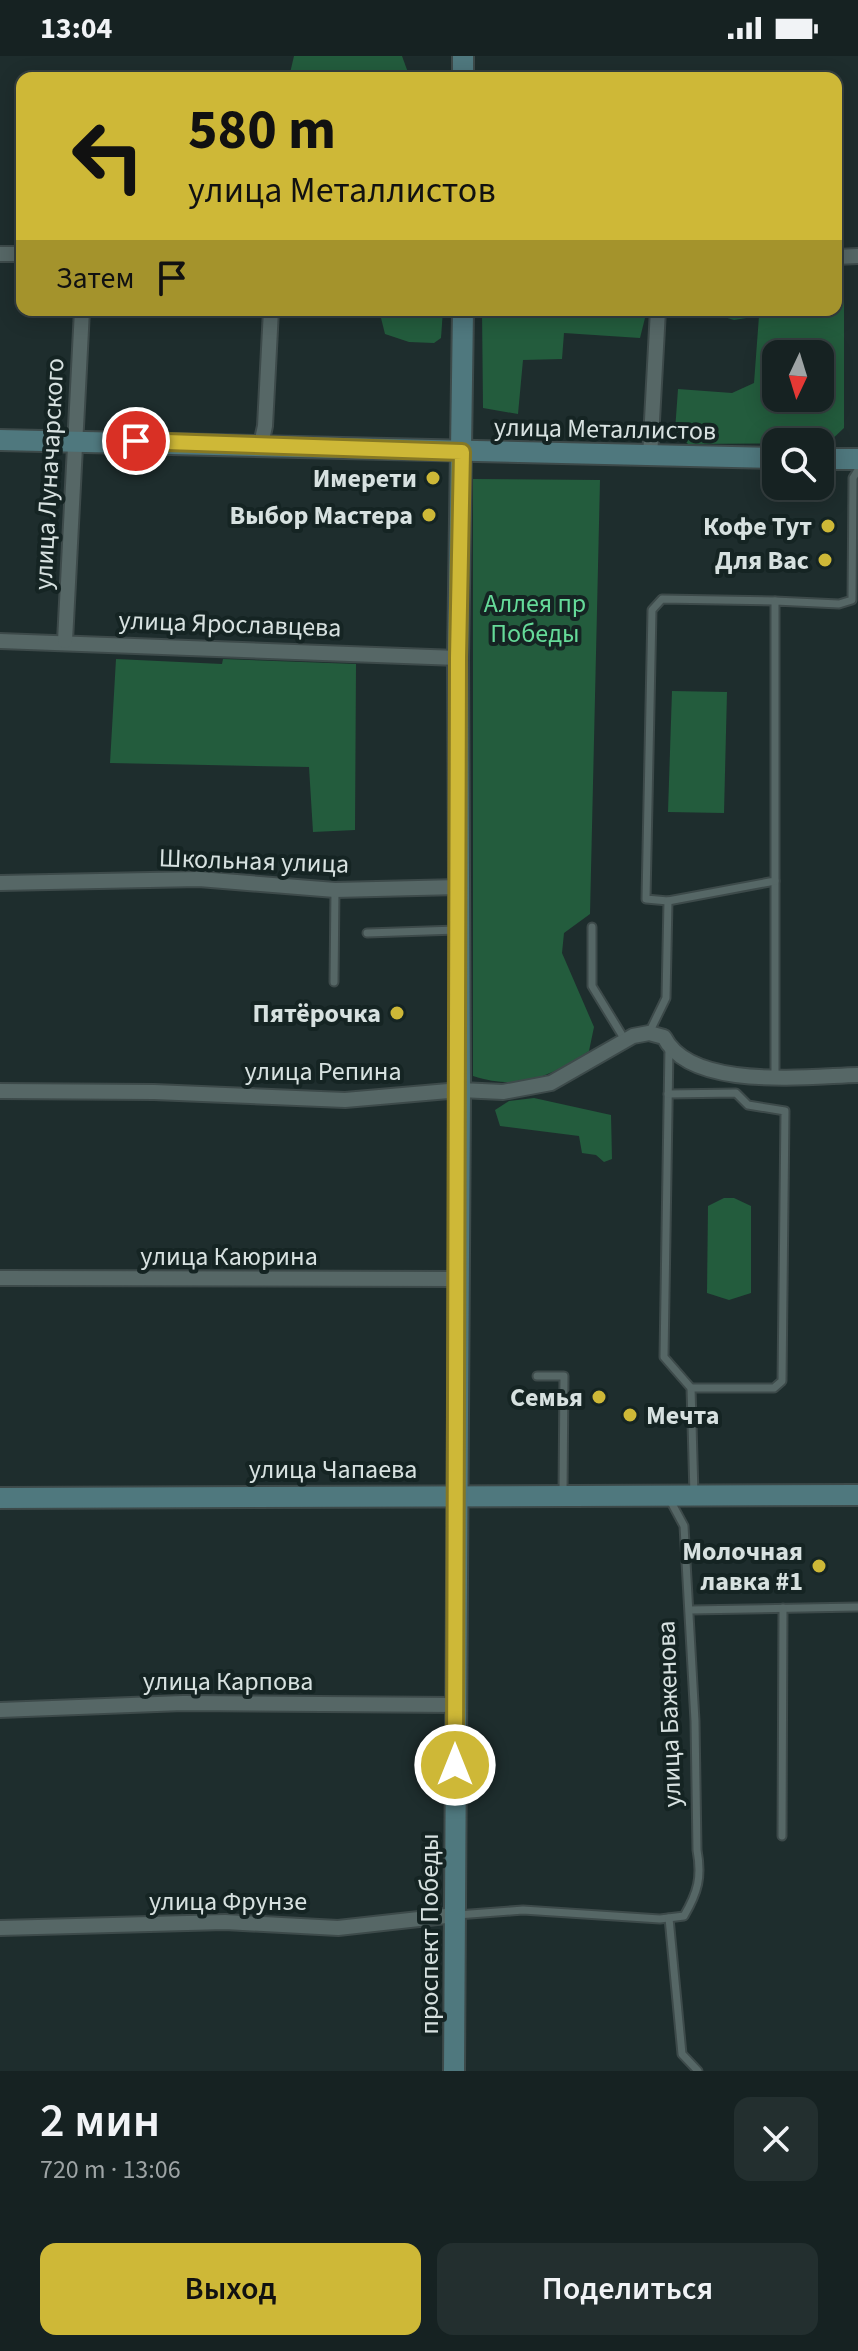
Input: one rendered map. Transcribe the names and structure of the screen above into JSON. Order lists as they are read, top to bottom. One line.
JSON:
{"streets":{"street":["улица Металлистов","улица Луначарского","улица Ярославцева","Школьная улица","улица Репина","улица Каюрина","улица Чапаева","улица Карпова","улица Фрунзе","проспект Победы"],"lane":["улица Баженова"]},"crossings":[["улица Металлистов","улица Луначарского"],["улица Металлистов","проспект Победы"],["улица Луначарского","улица Ярославцева"],["улица Ярославцева","проспект Победы"],["Школьная улица","проспект Победы"],["улица Репина","проспект Победы"],["улица Каюрина","проспект Победы"],["улица Чапаева","улица Баженова"],["улица Чапаева","проспект Победы"],["улица Карпова","проспект Победы"],["улица Фрунзе","проспект Победы"]],"parks":["Аллея пр Победы"],"places":["Имерети","Выбор Мастера","Кофе Тут","Для Вас","Пятёрочка","Семья","Мечта","Молочная лавка #1"],"north":"bottom","page":{"status":"13:04","turn":["580 m","улица Металлистов"],"then":"Затем","heading":["2 мин","720 m · 13:06"],"buttons":["Выход","Поделиться"]}}
